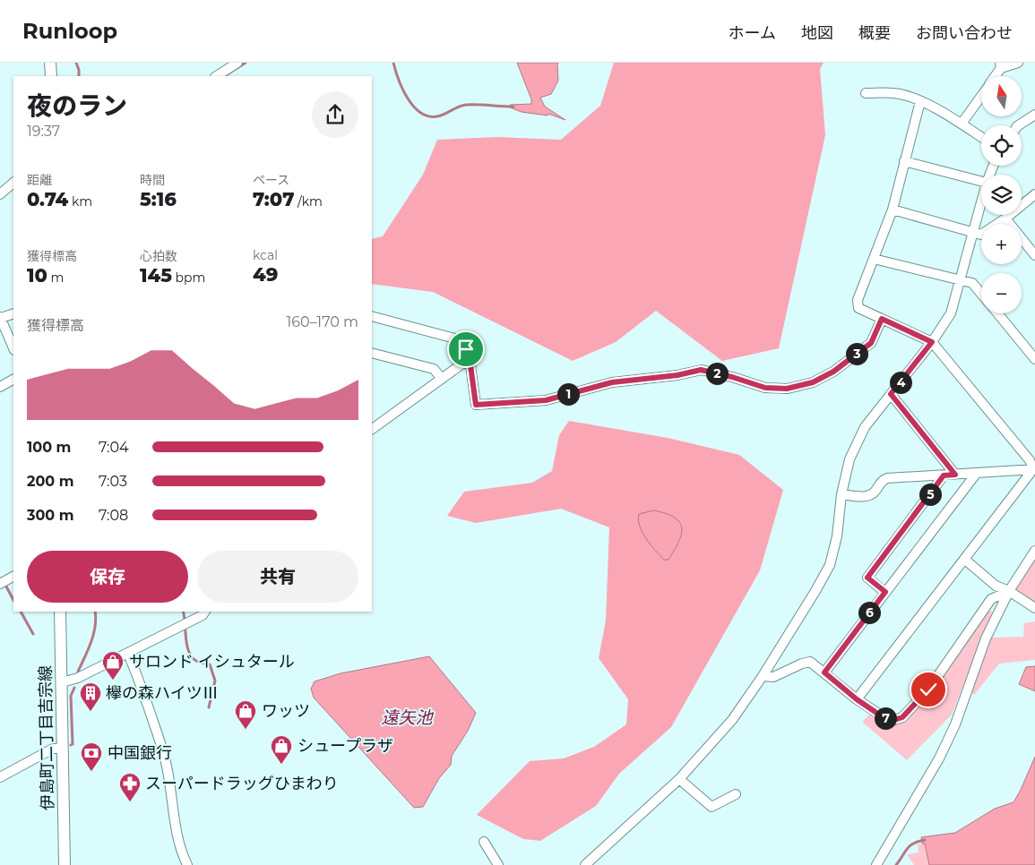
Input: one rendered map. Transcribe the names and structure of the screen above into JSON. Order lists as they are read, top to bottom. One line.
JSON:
{"streets":{"street":["伊島町二丁目吉宗線"]},"water":["遠矢池"],"places":{"shop":["サロンド イシュタール","ワッツ","シュープラザ"],"building":["欅の森ハイツⅢ"],"bank":["中国銀行"],"pharmacy":["スーパードラッグひまわり"]},"north":"top","page":{"header":"Runloop","nav":["ホーム","地図","概要","お問い合わせ"],"map_buttons":["+","−"],"heading":["夜のラン","19:37"],"stats":[["距離","0.74 km"],["時間","5:16"],["ペース","7:07 /km"],["獲得標高","10 m"],["心拍数","145 bpm"],["kcal","49"]],"chart":["獲得標高","160–170 m"],"pins":["3","2","4","1","5","6","7"],"list":[{"name":"100 m","note":"7:04"},{"name":"200 m","note":"7:03"},{"name":"300 m","note":"7:08"}],"buttons":["保存","共有"]}}
